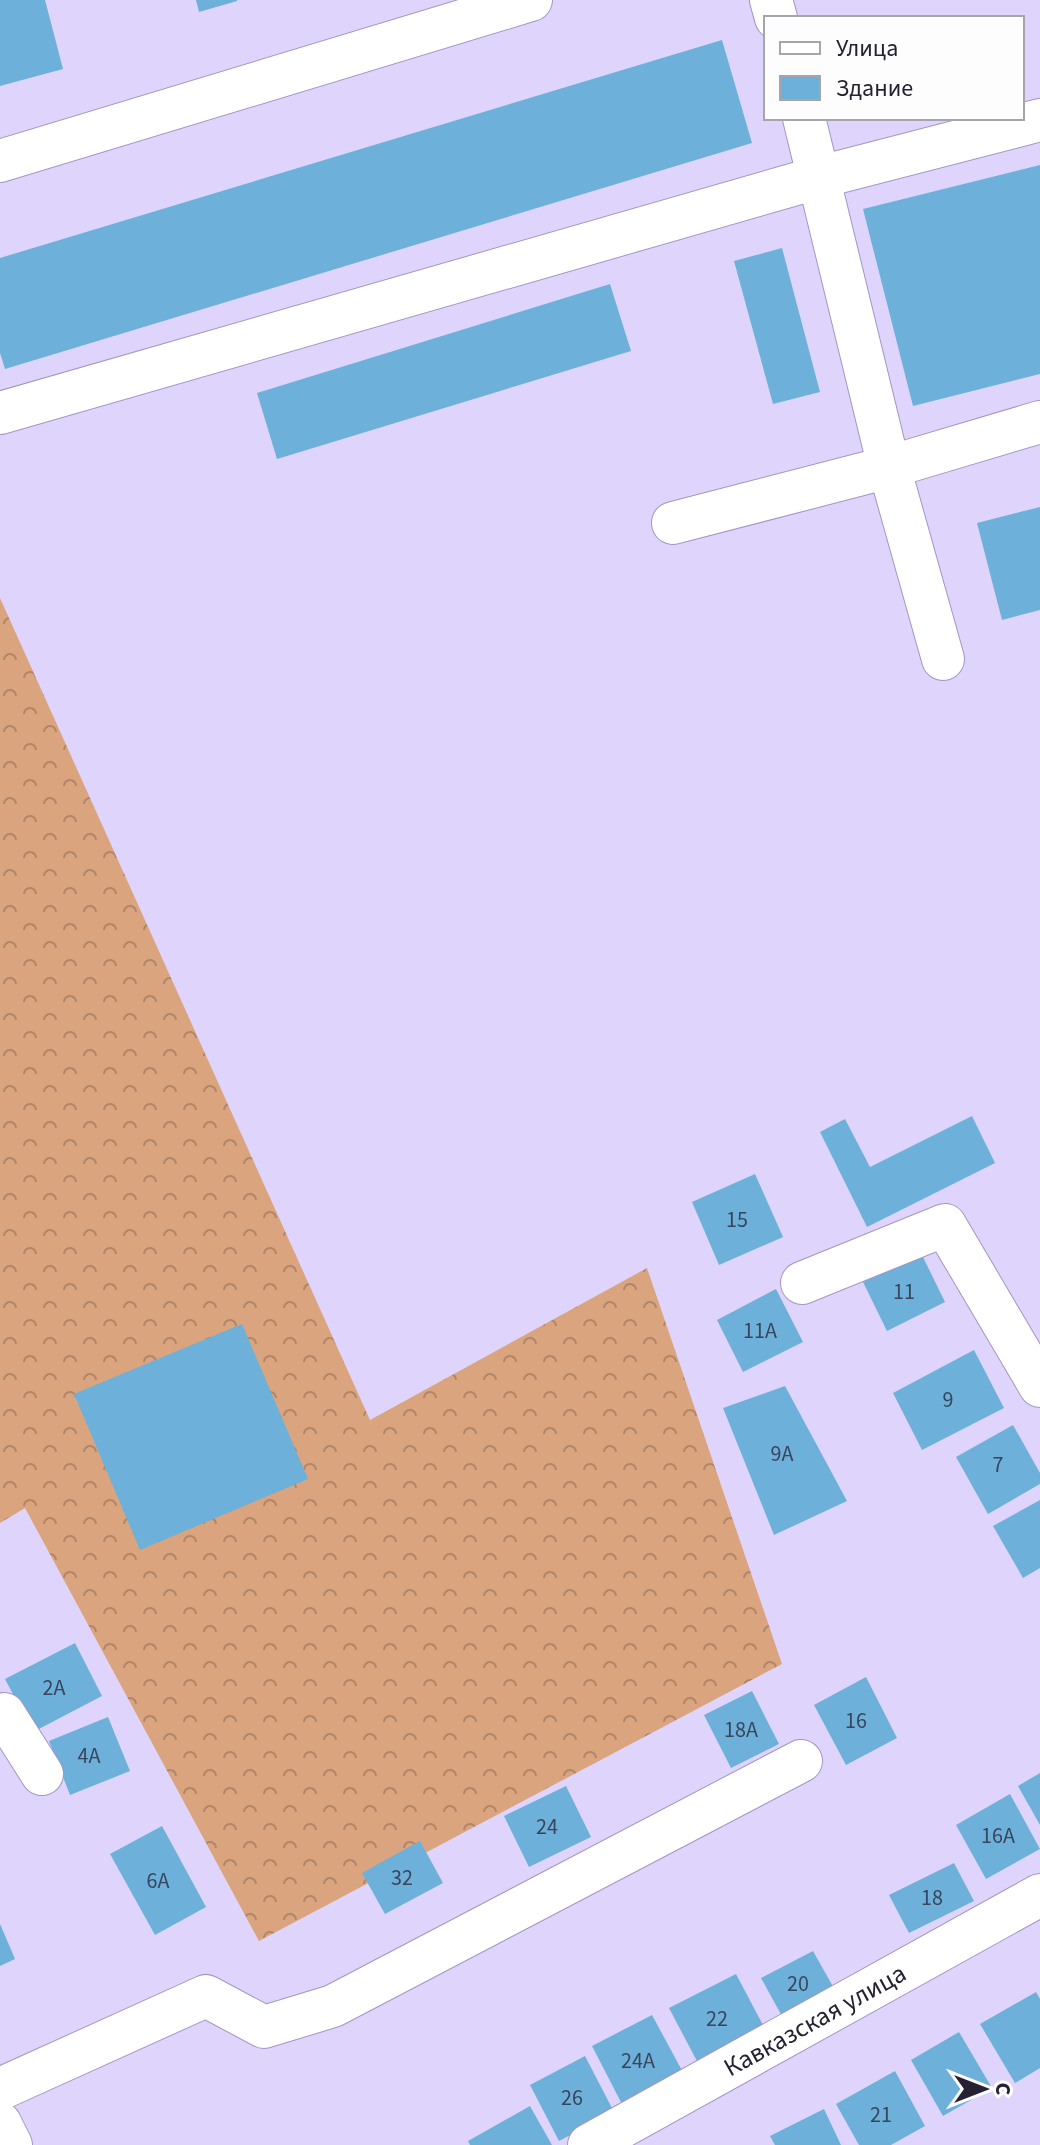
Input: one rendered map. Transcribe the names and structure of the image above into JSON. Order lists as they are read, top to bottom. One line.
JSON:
{"streets":{"street":["Кавказская улица"]},"house_numbers":["15","11","11А","9","9А","7","2А","16","18А","4А","24","16А","32","6А","18","20","22","24А","26","21"],"legend":["Улица","Здание"],"north":"right"}
